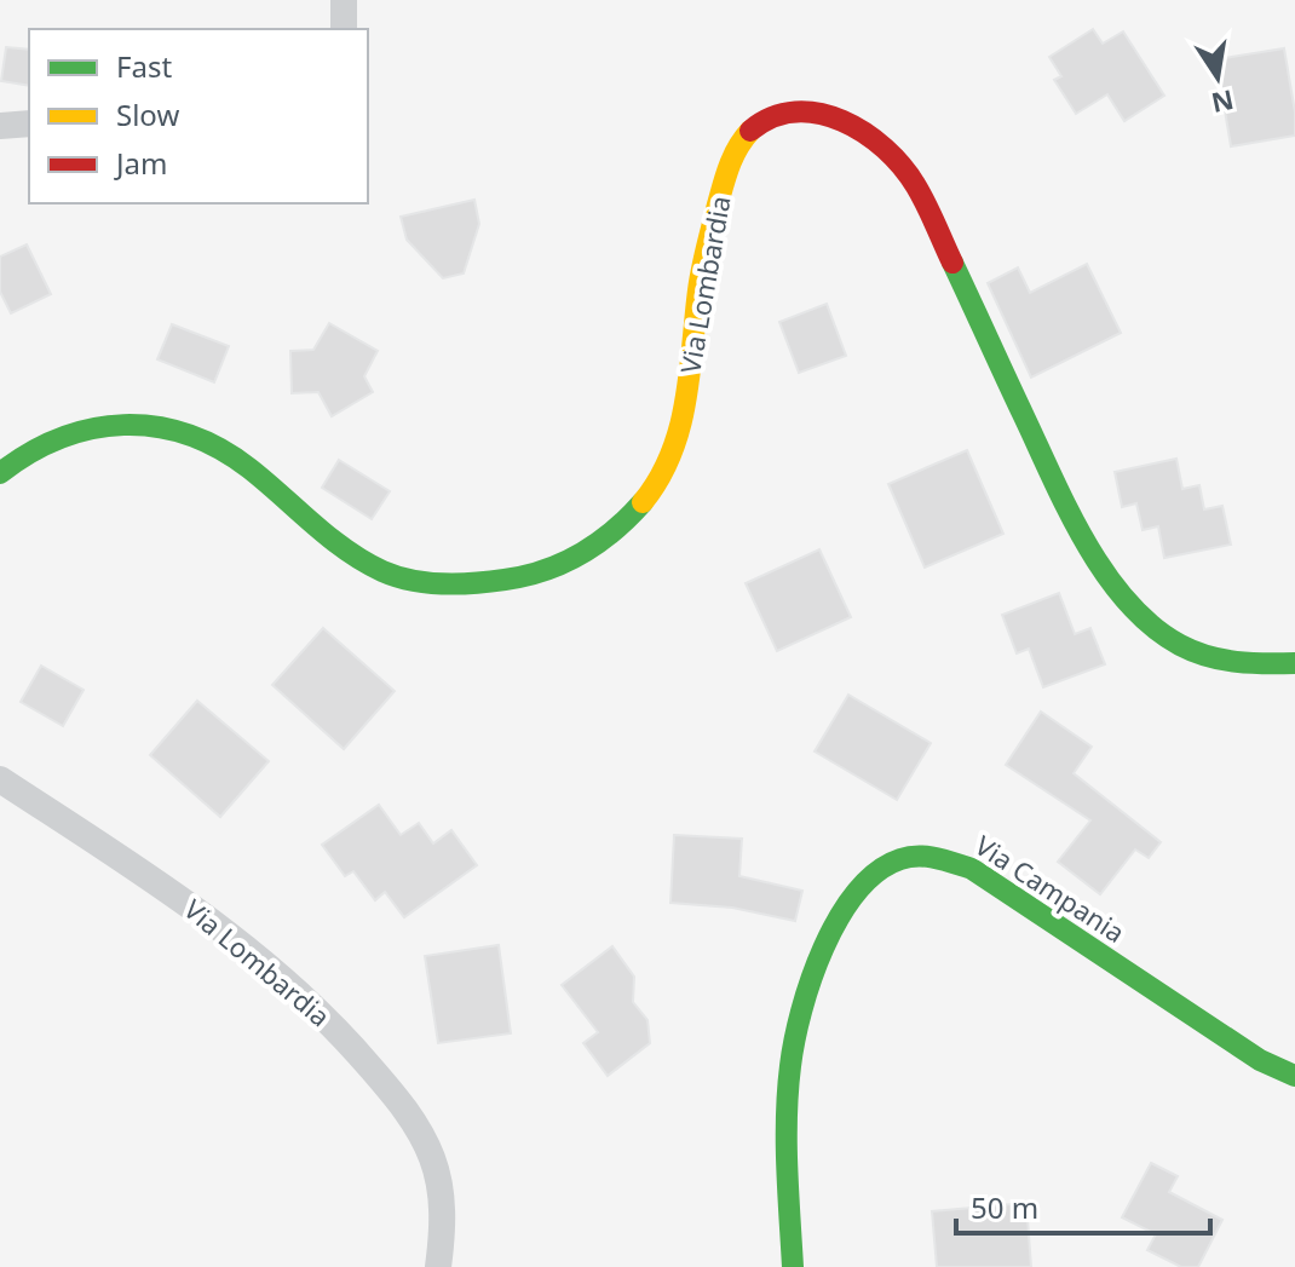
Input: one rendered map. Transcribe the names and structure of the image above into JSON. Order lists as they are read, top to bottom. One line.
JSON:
{"streets":{"street":["Via Lombardia","Via Campania"]},"legend":["Fast","Slow","Jam"],"scale_bar":"50 m","north":"bottom"}
